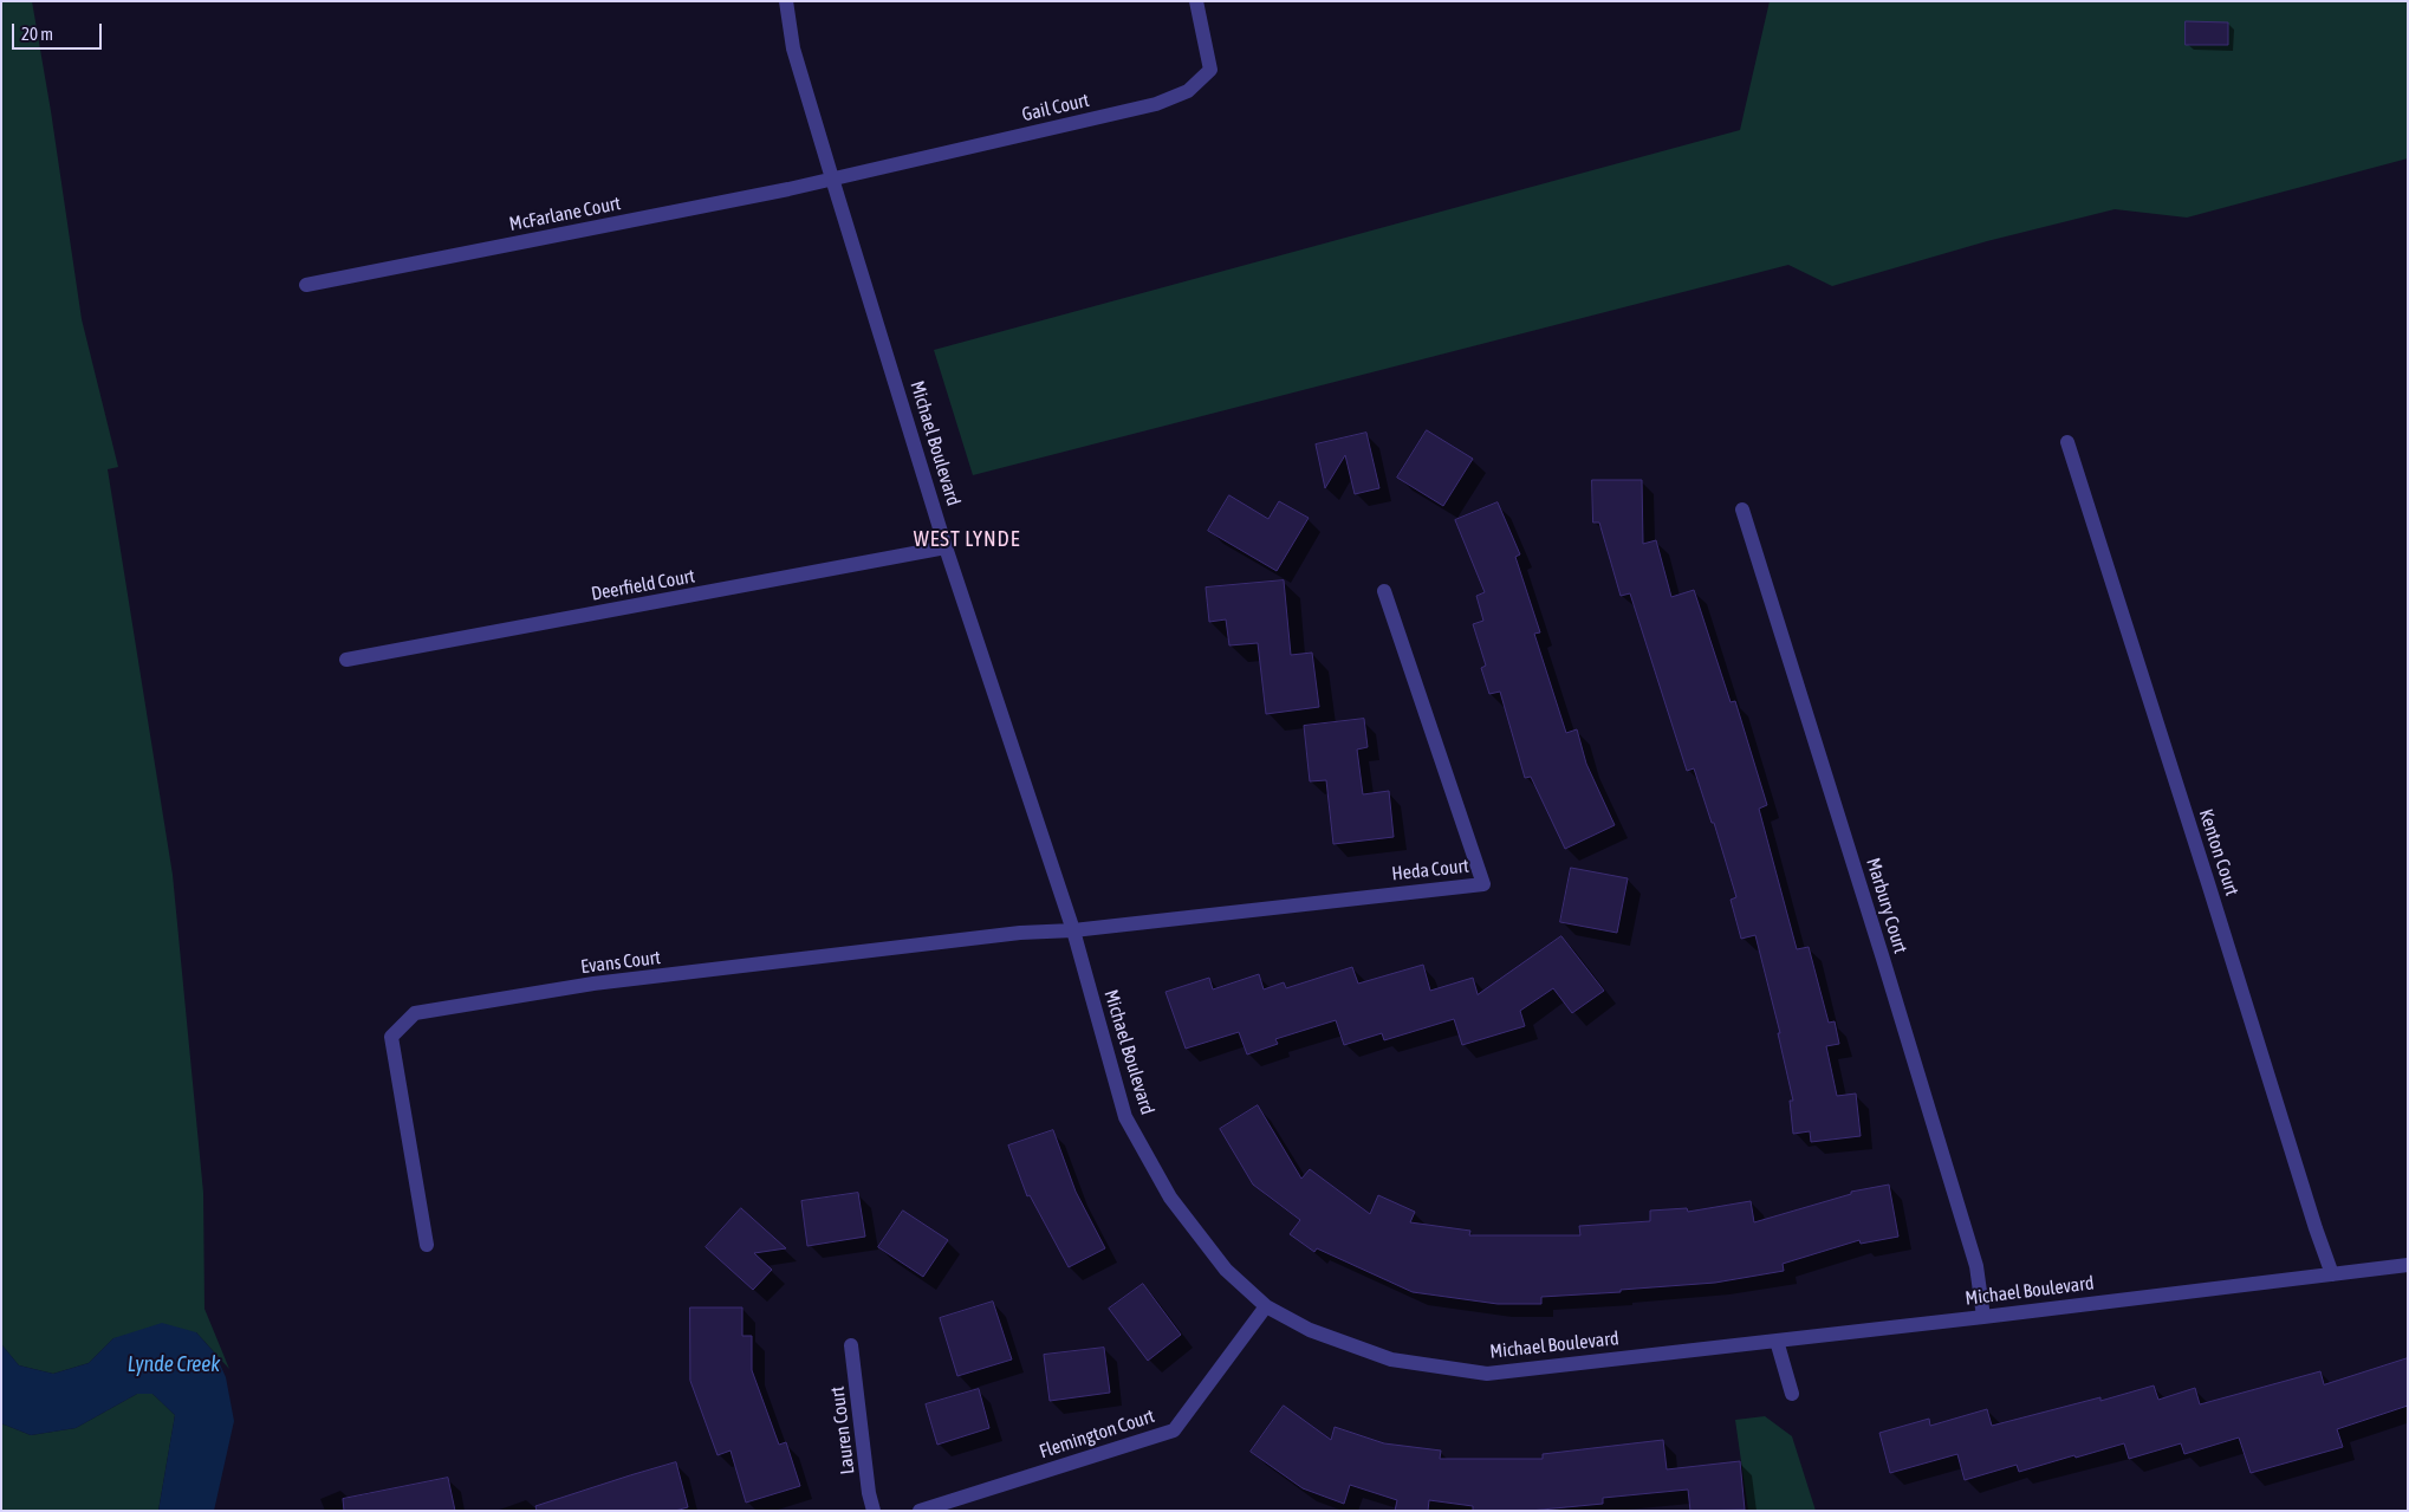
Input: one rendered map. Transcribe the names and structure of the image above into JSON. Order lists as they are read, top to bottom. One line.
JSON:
{"streets":{"street":["Gail Court","McFarlane Court","Michael Boulevard","Deerfield Court","Kenton Court","Heda Court","Marbury Court","Evans Court","Lauren Court","Flemington Court"]},"crossings":[["Gail Court","McFarlane Court"],["Gail Court","Michael Boulevard"],["McFarlane Court","Michael Boulevard"],["Michael Boulevard","Deerfield Court"],["Michael Boulevard","Kenton Court"],["Michael Boulevard","Heda Court"],["Michael Boulevard","Marbury Court"],["Michael Boulevard","Evans Court"],["Michael Boulevard","Flemington Court"],["Heda Court","Evans Court"]],"districts":["WEST LYNDE"],"water":["Lynde Creek"],"scale_bar":"20 m"}
